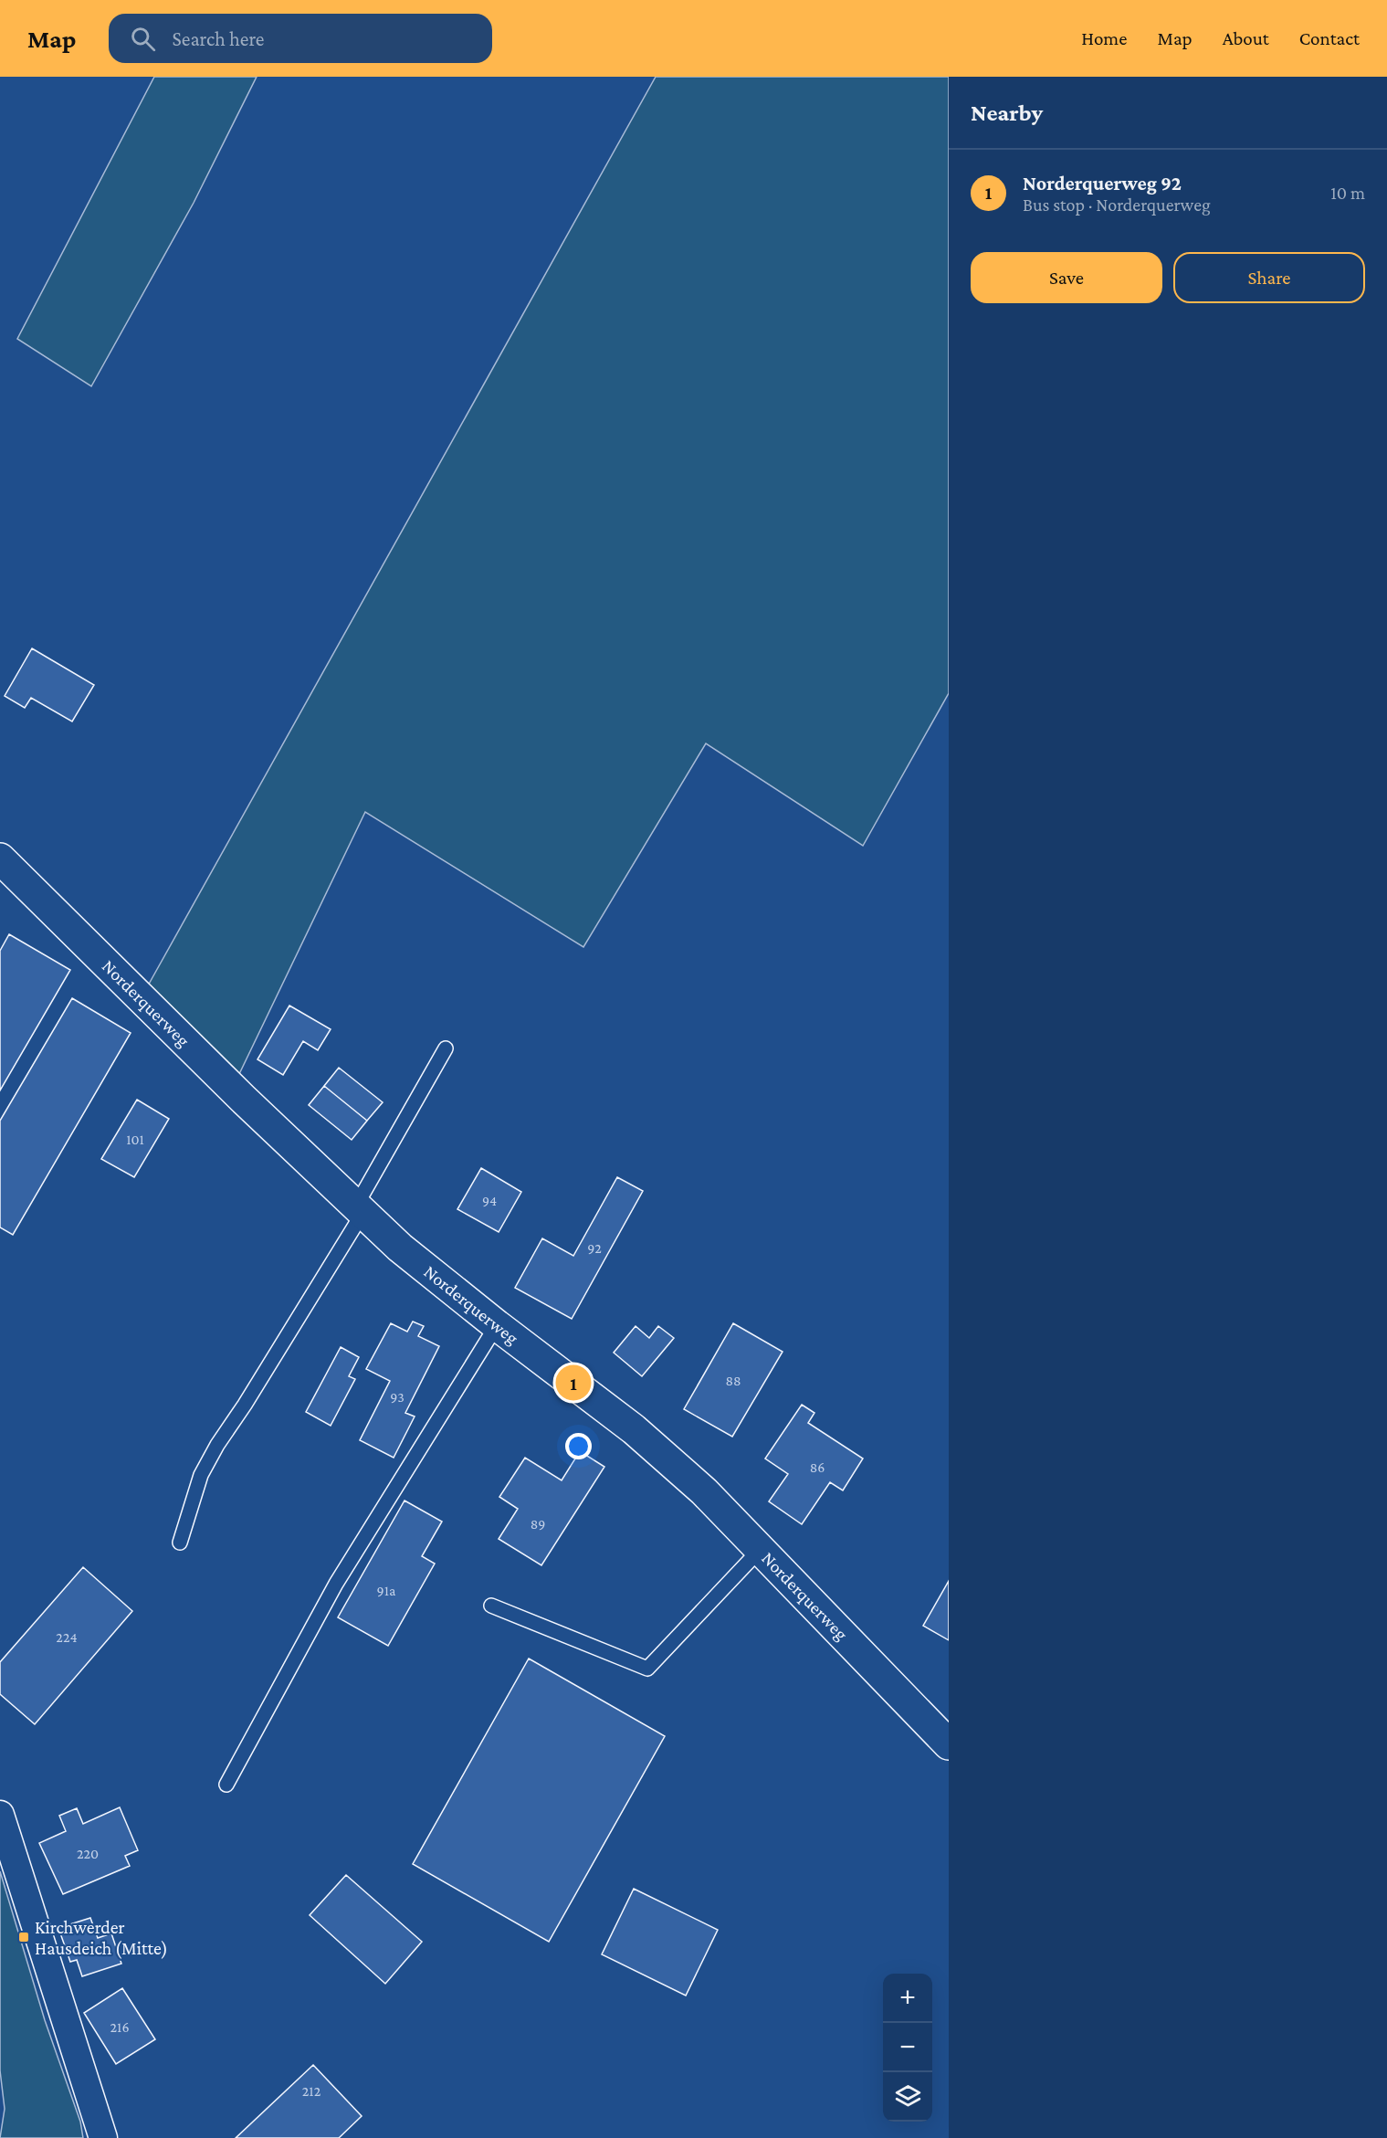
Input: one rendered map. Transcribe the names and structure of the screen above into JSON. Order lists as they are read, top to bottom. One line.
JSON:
{"streets":{"street":["Norderquerweg"]},"places":{"transit":["Kirchwerder Hausdeich (Mitte)"]},"house_numbers":["101","94","92","88","93","86","89","91a","224","220","216","212"],"page":{"header":"Map","search":"Search here","nav":["Home","Map","About","Contact"],"heading":"Nearby","list":[{"mark":"1","name":"Norderquerweg 92","note":"Bus stop · Norderquerweg","value":"10 m"}],"buttons":["Save","Share"],"pins":"1","map_buttons":["+","−"]}}
